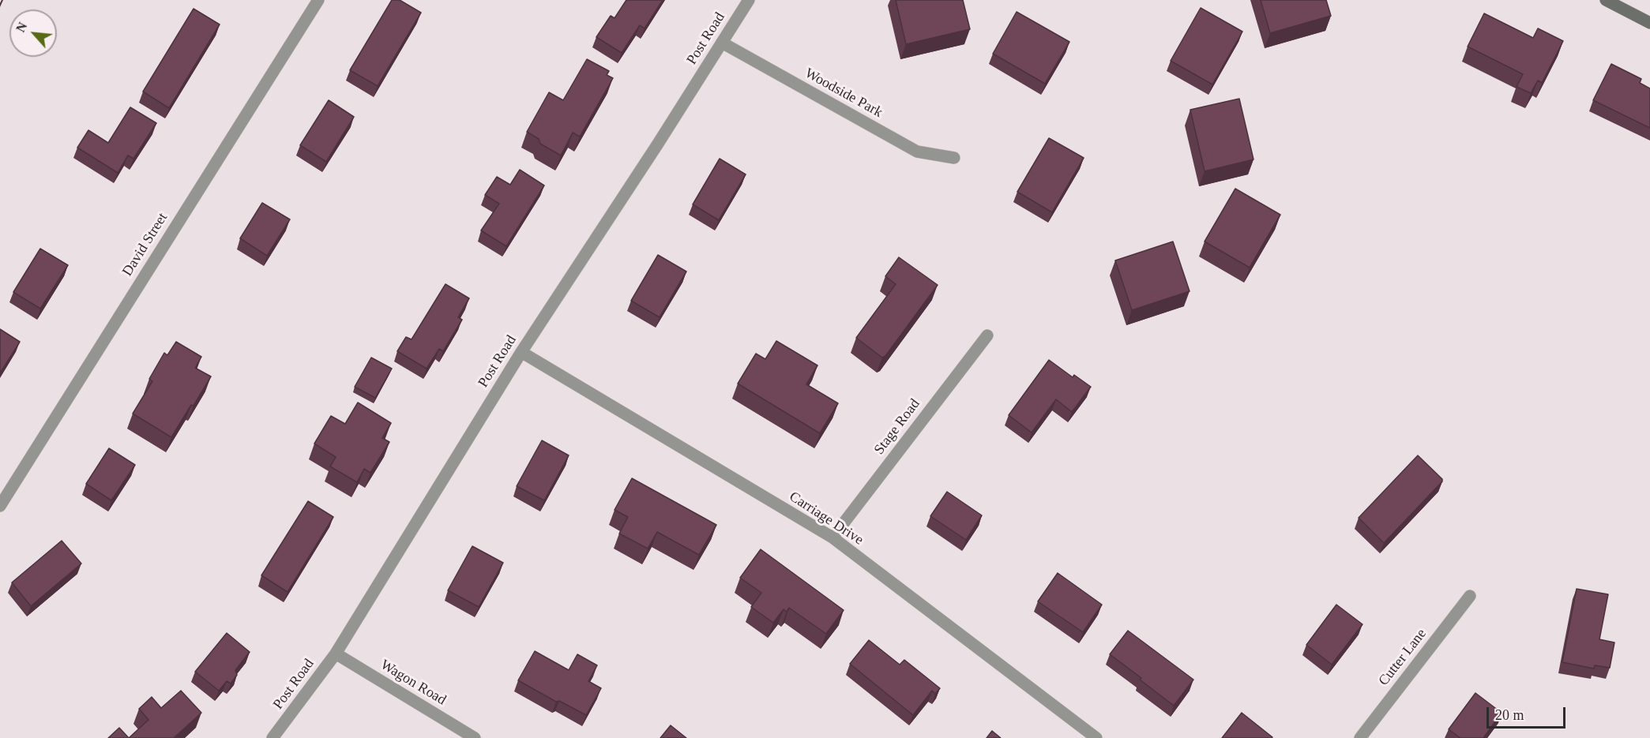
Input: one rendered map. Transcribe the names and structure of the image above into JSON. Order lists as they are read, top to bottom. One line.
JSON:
{"streets":{"street":["Post Road","Woodside Park","David Street","Stage Road","Carriage Drive","Cutter Lane","Wagon Road"]},"crossings":[["Post Road","Woodside Park"],["Post Road","Carriage Drive"],["Post Road","Wagon Road"],["Stage Road","Carriage Drive"]],"scale_bar":"20 m","north":"top left"}
